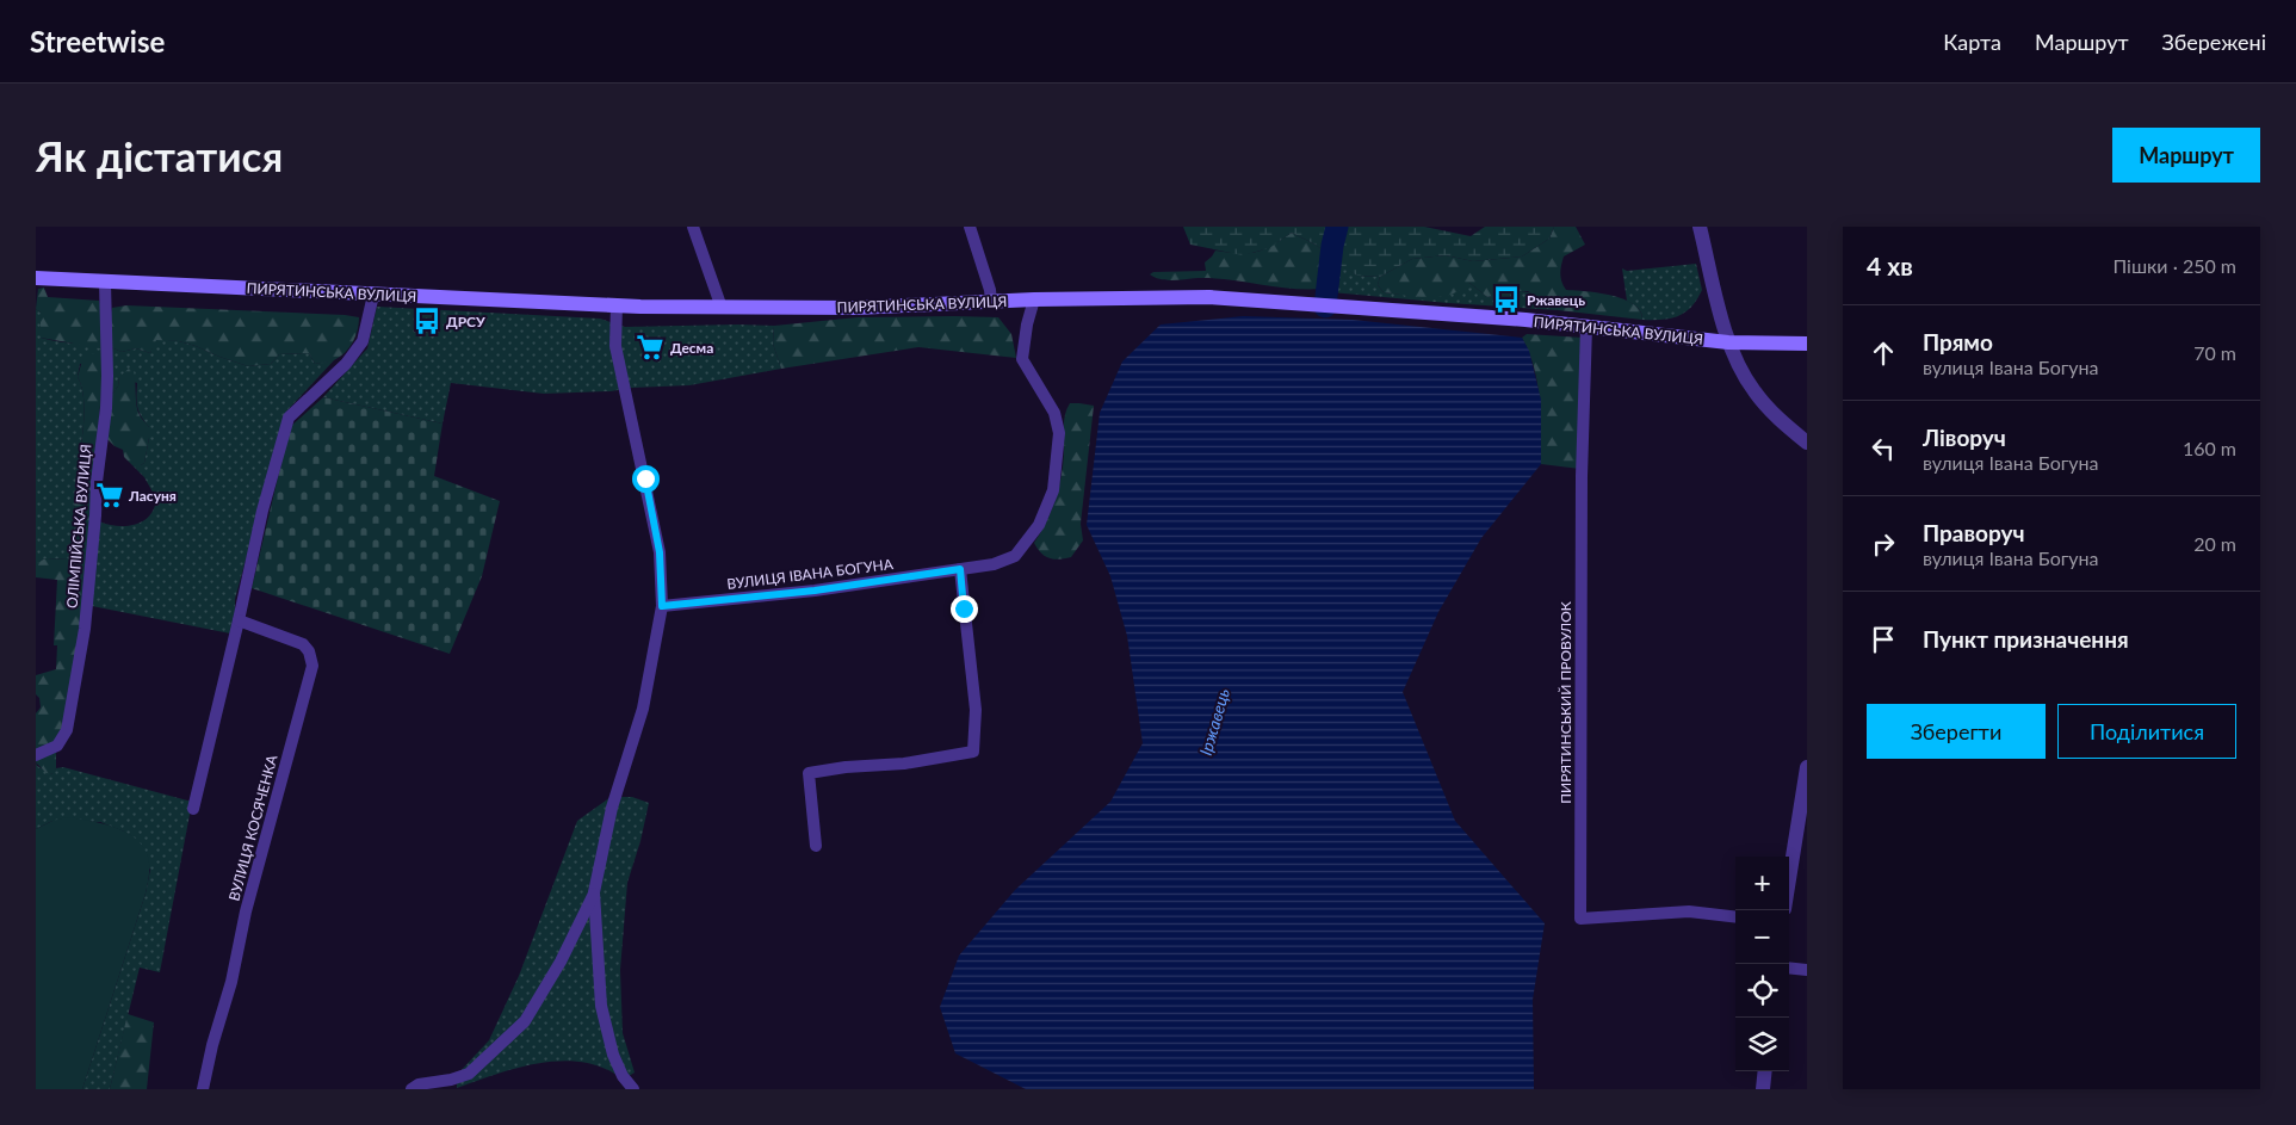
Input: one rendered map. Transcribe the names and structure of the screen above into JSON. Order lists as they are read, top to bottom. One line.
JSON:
{"streets":{"main road":["ПИРЯТИНСЬКА ВУЛИЦЯ"],"street":["ОЛІМПІЙСЬКА ВУЛИЦЯ","ВУЛИЦЯ ІВАНА БОГУНА","ПИРЯТИНСЬКИЙ ПРОВУЛОК","ВУЛИЦЯ КОСЯЧЕНКА"]},"crossings":[["ПИРЯТИНСЬКА ВУЛИЦЯ","ОЛІМПІЙСЬКА ВУЛИЦЯ"],["ПИРЯТИНСЬКА ВУЛИЦЯ","ВУЛИЦЯ ІВАНА БОГУНА"],["ПИРЯТИНСЬКА ВУЛИЦЯ","ПИРЯТИНСЬКИЙ ПРОВУЛОК"]],"water":["Іржавець"],"places":{"bus stop":["Ржавець","ДРСУ"],"supermarket":["Десма","Ласуня"]},"page":{"header":"Streetwise","nav":["Карта","Маршрут","Збережені"],"buttons":["Маршрут",["Зберегти","Поділитися"]],"title":"Як дістатися","heading":["4 хв","Пішки · 250 m"],"list":[["Прямо","вулиця Івана Богуна","70 m"],["Ліворуч","вулиця Івана Богуна","160 m"],["Праворуч","вулиця Івана Богуна","20 m"],"Пункт призначення"],"map_buttons":["+","−"]}}
